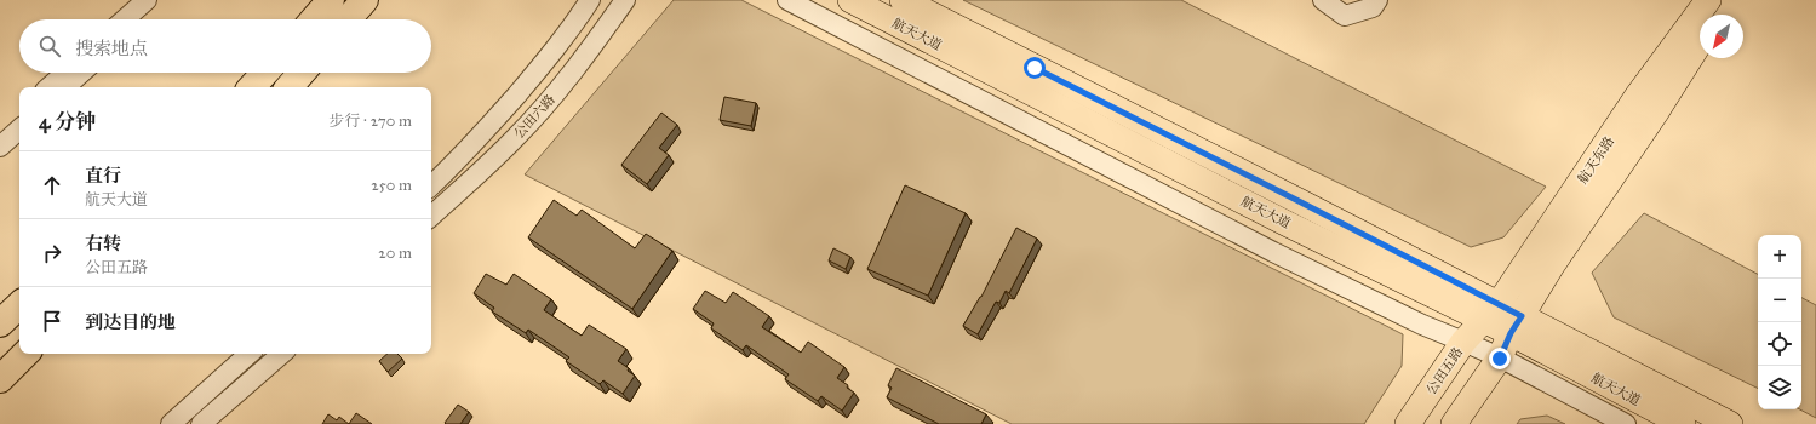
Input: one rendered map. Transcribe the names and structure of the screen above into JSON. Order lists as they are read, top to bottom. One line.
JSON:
{"streets":{"main road":["航天大道","航天东路","公田五路"],"street":["公田六路"]},"crossings":[["航天大道","航天东路"],["航天大道","公田五路"],["航天东路","公田五路"]],"north":"bottom left","page":{"search":"搜索地点","heading":["4 分钟","步行 · 270 m"],"list":[["直行","航天大道","250 m"],["右转","公田五路","20 m"],"到达目的地"],"map_buttons":["+","−"]}}
